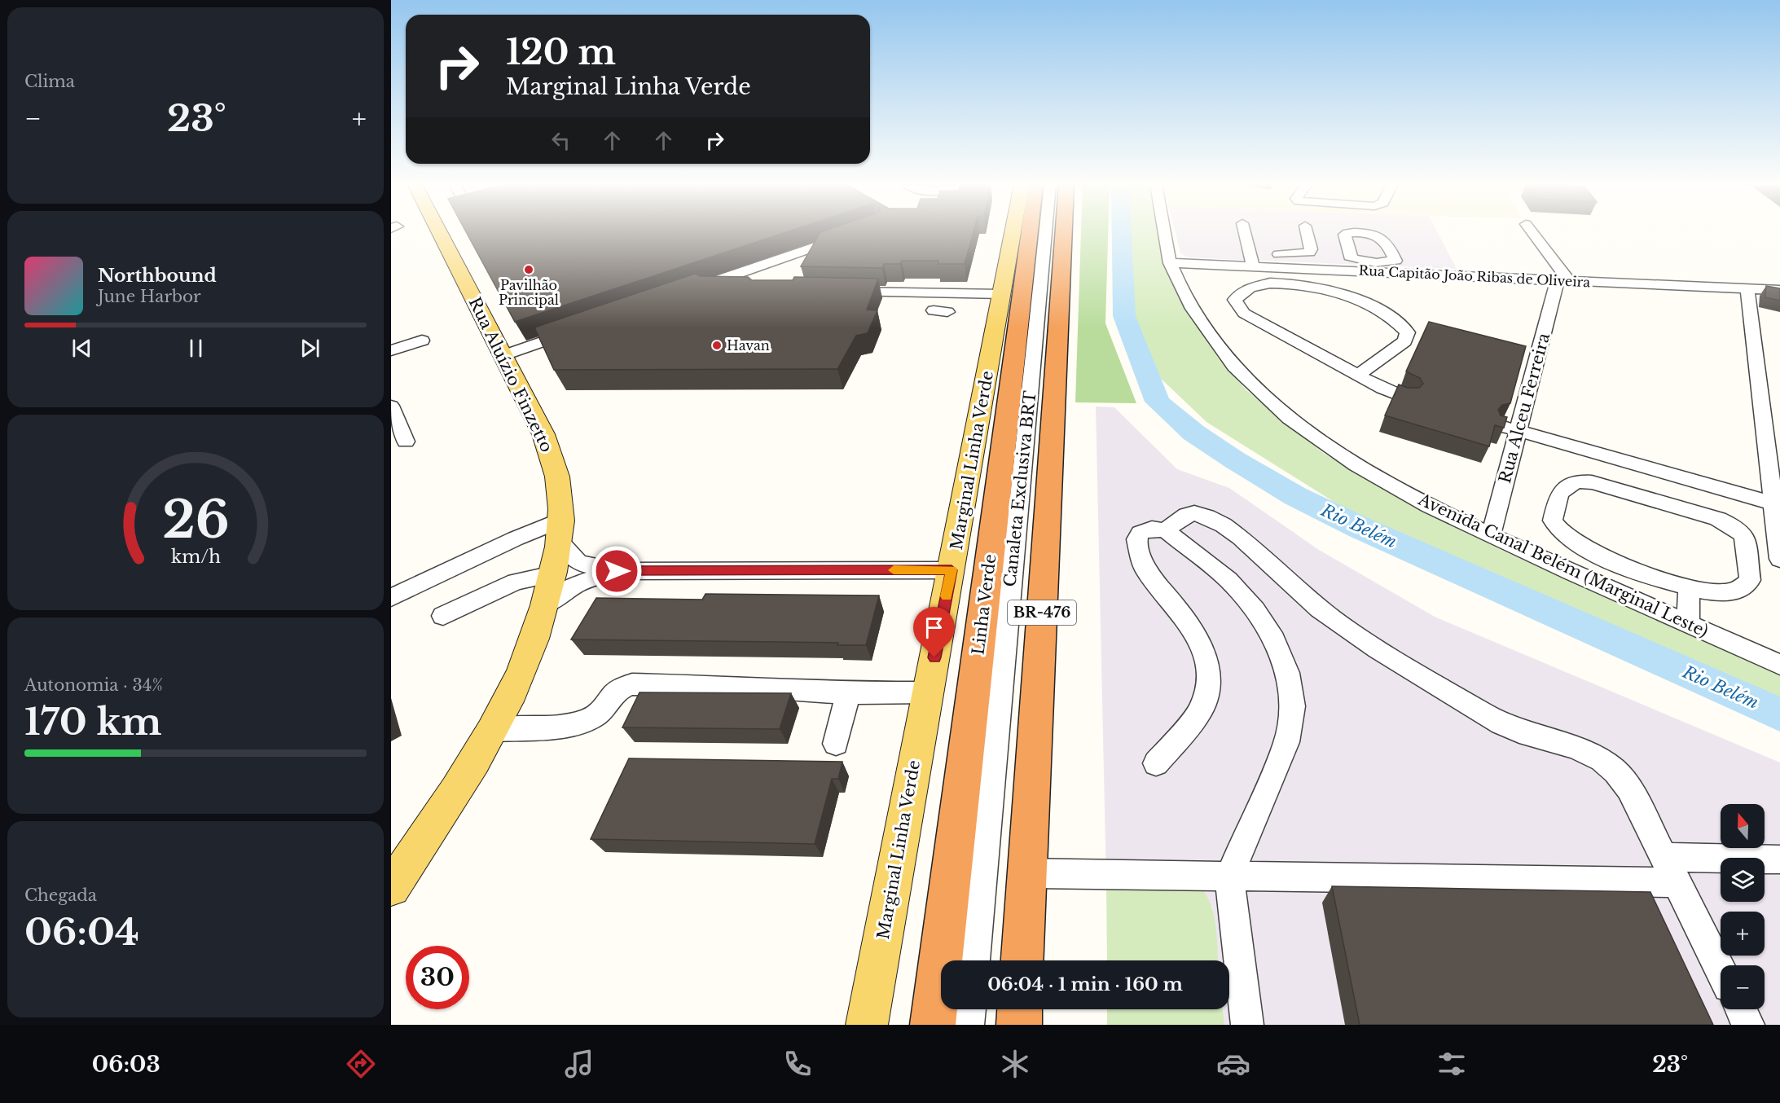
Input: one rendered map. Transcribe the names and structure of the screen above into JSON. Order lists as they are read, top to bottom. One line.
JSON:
{"streets":{"highway":["Linha Verde","BR-476"],"main road":["Rua Aluízio Finzetto","Marginal Linha Verde"],"street":["Rua Capitão João Ribas de Oliveira","Rua Alceu Ferreira","Canaleta Exclusiva BRT","Avenida Canal Belém (Marginal Leste)"]},"crossings":[["Rua Capitão João Ribas de Oliveira","Rua Alceu Ferreira"],["Rua Capitão João Ribas de Oliveira","Avenida Canal Belém (Marginal Leste)"],["Rua Alceu Ferreira","Avenida Canal Belém (Marginal Leste)"]],"water":["Rio Belém"],"places":["Pavilhão Principal","Havan"],"north":"top","page":{"tile":["Clima",["Autonomia · 34%","170 km"],["Chegada","06:04"]],"turn":["120 m","Marginal Linha Verde"],"heat":["−","23°","+"],"song":["Northbound","June Harbor"],"map_buttons":["+","−"],"limit":"30","trip":"06:04 · 1 min · 160 m","tabs":["06:03","23°"],"gauge":["26","km/h"]}}
